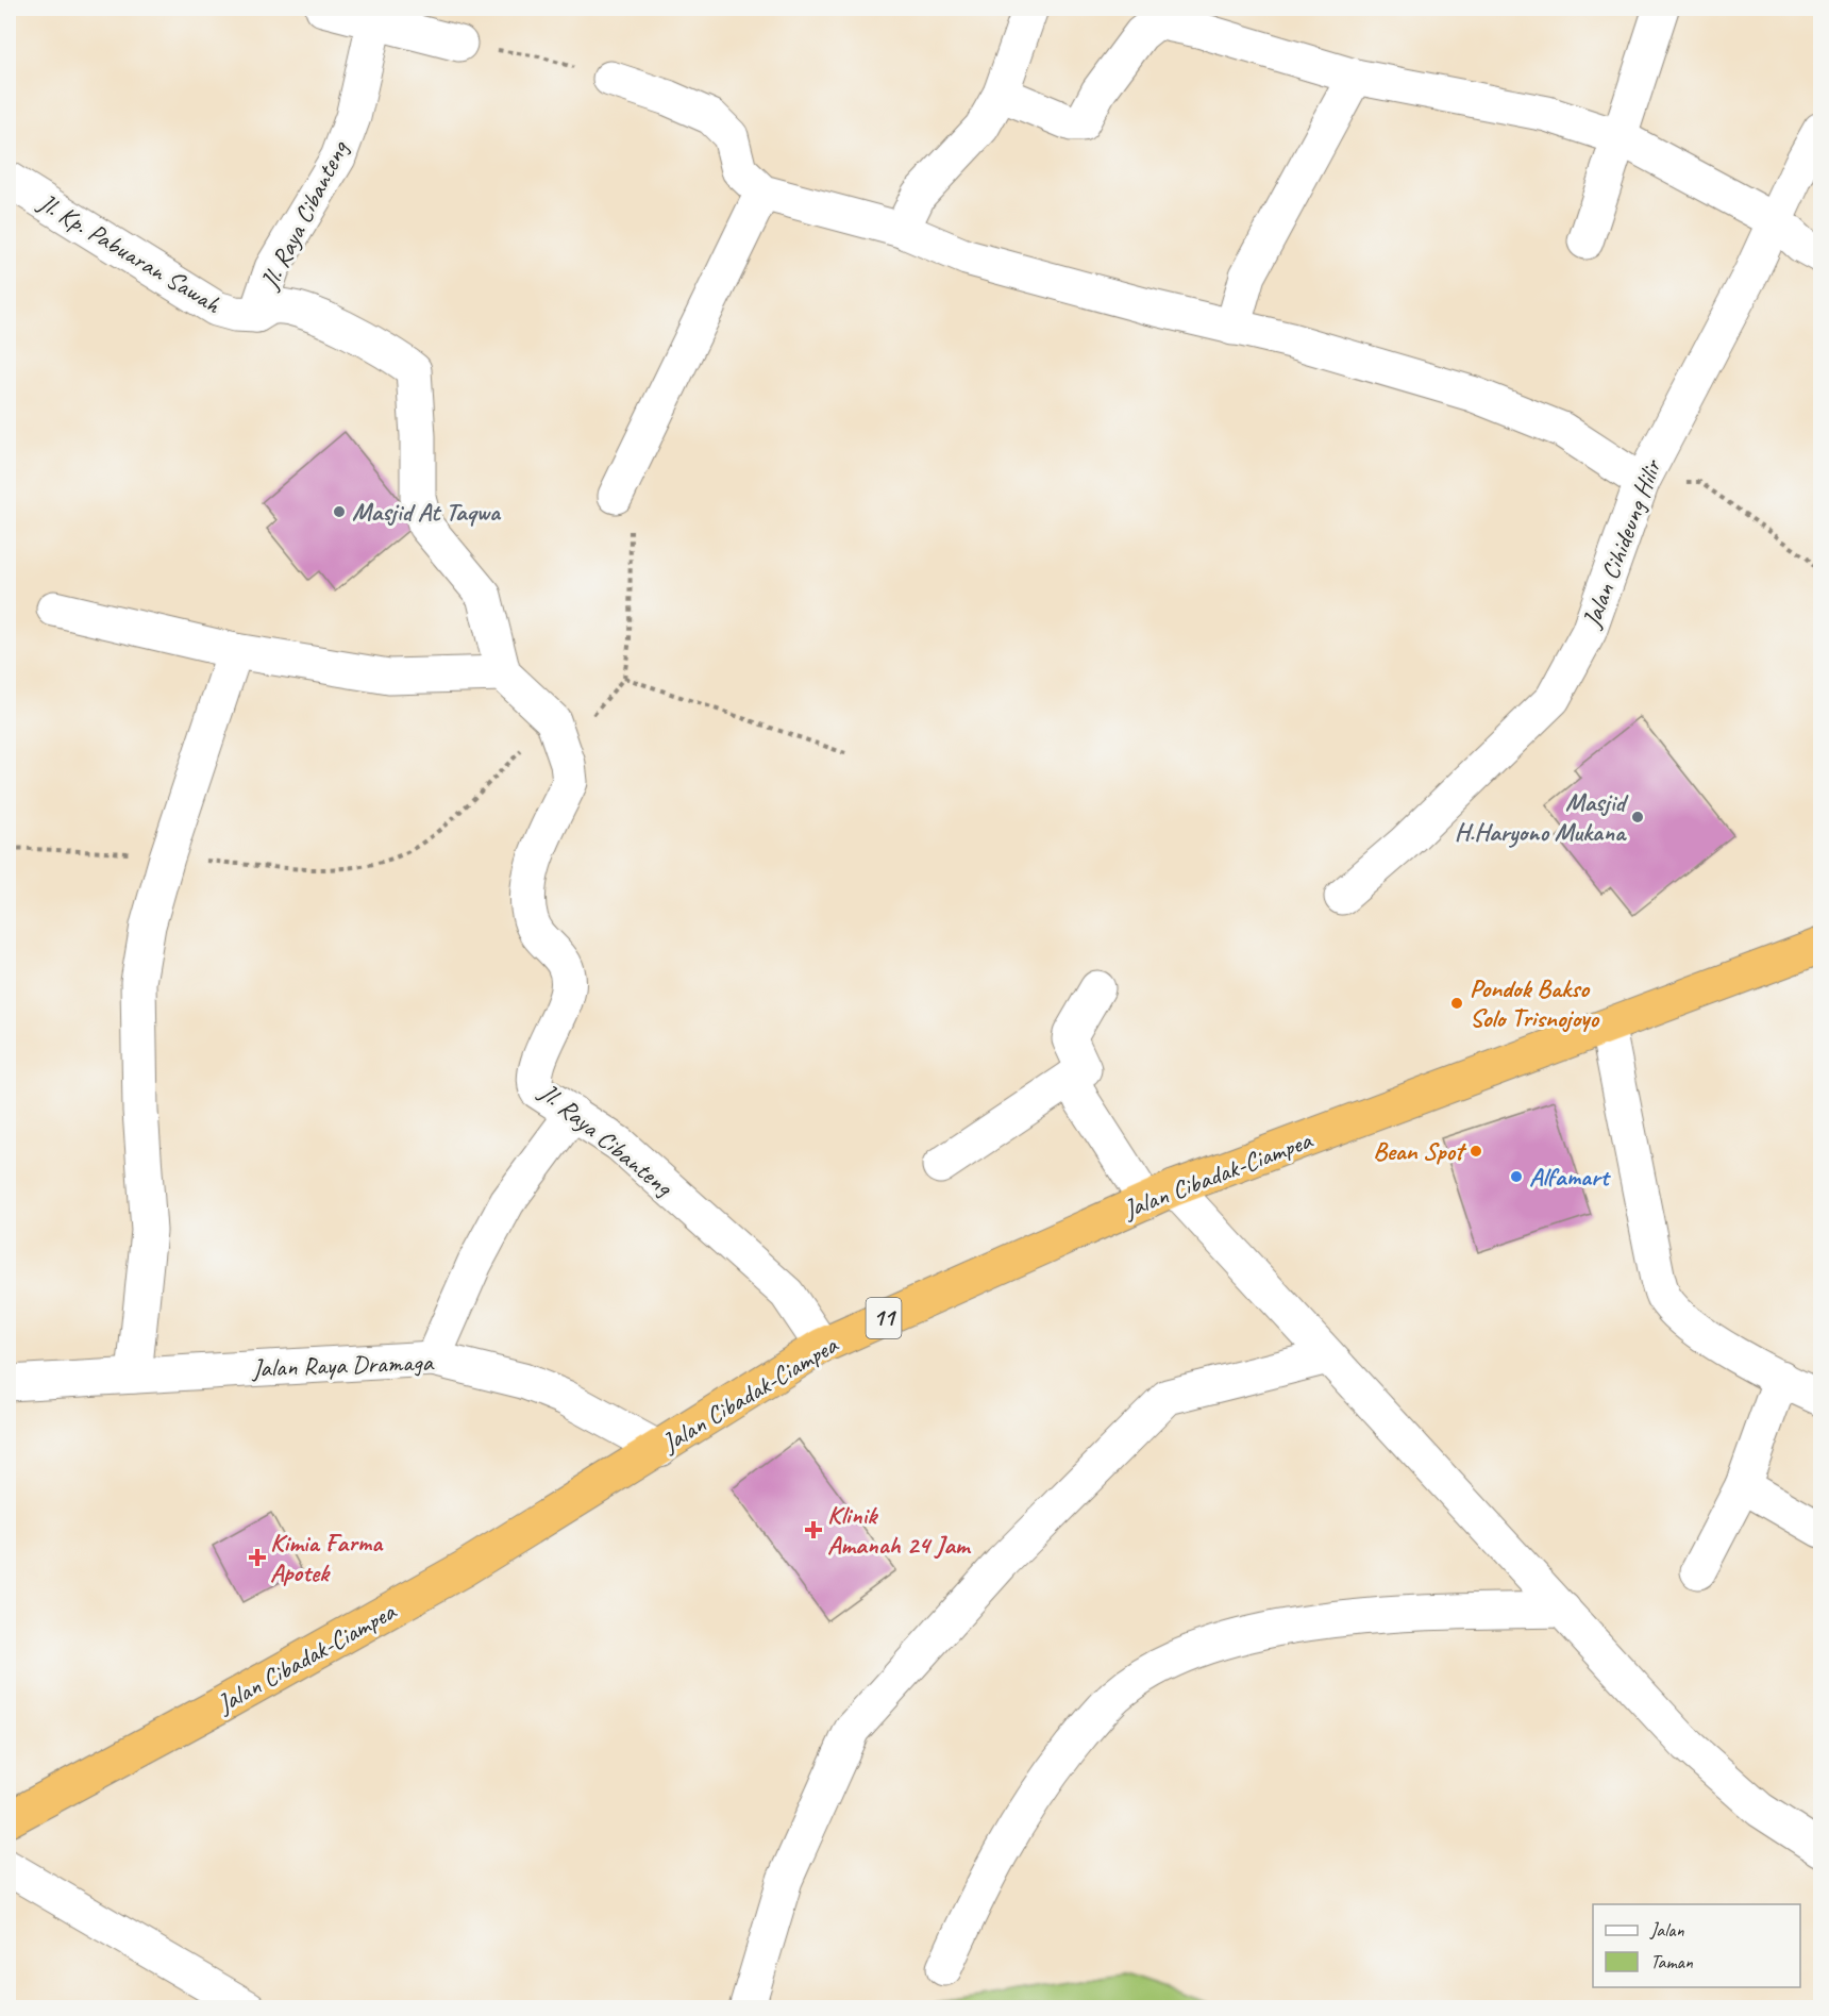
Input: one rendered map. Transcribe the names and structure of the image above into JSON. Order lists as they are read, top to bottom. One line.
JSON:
{"streets":{"highway":["Jalan Cibadak-Ciampea","11"],"street":["Jl. Raya Cibanteng","Jl. Kp. Pabuaran Sawah","Jalan Cihideung Hilir","Jalan Raya Dramaga"]},"crossings":[["Jl. Raya Cibanteng","Jl. Kp. Pabuaran Sawah"],["Jl. Raya Cibanteng","Jalan Cibadak-Ciampea"],["Jalan Cibadak-Ciampea","Jalan Raya Dramaga"]],"places":{"other":["Masjid At Taqwa","Masjid H.Haryono Mukana","Pondok Bakso Solo Trisnojoyo","Bean Spot","Alfamart"],"health":["Klinik Amanah 24 Jam","Kimia Farma Apotek"]},"legend":["Jalan","Taman"]}
